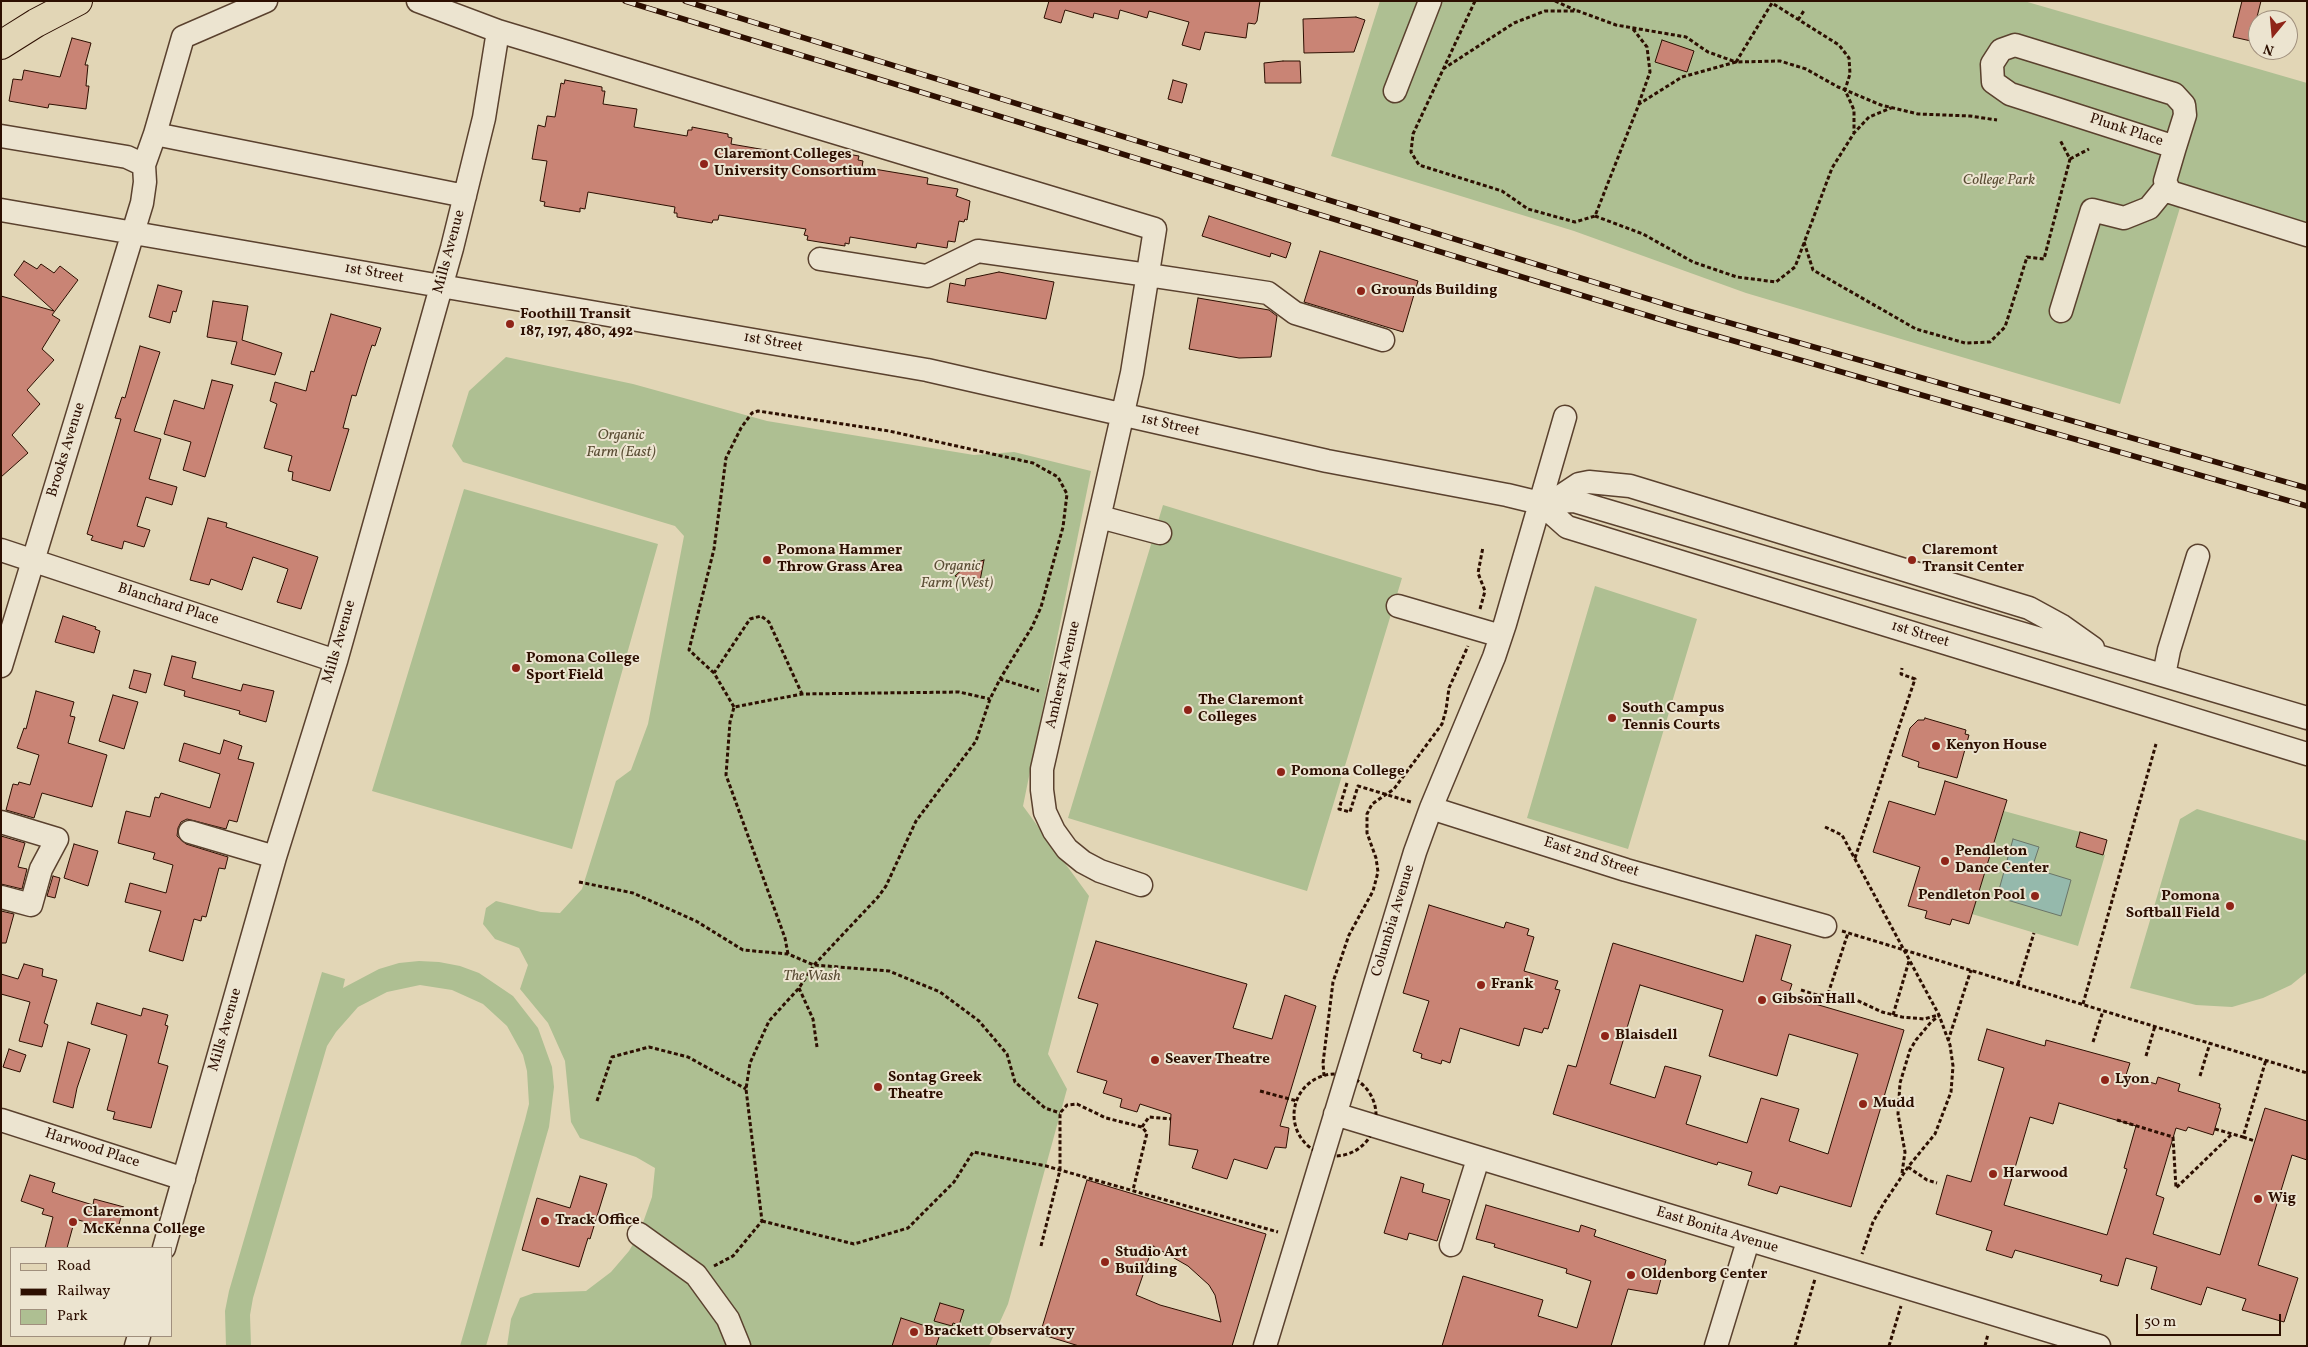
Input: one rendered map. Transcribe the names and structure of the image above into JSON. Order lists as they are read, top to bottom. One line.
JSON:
{"streets":{"street":["Plunk Place","Mills Avenue","1st Street","Brooks Avenue","Blanchard Place","Amherst Avenue","East 2nd Street","Columbia Avenue","Harwood Place","East Bonita Avenue"]},"crossings":[["Mills Avenue","1st Street"],["Mills Avenue","Blanchard Place"],["Mills Avenue","Amherst Avenue"],["Mills Avenue","Harwood Place"],["1st Street","Brooks Avenue"],["1st Street","Amherst Avenue"],["1st Street","Columbia Avenue"],["Brooks Avenue","Blanchard Place"],["East 2nd Street","Columbia Avenue"],["Columbia Avenue","East Bonita Avenue"]],"parks":["College Park","Organic Farm (East)","Organic Farm (West)","The Wash"],"places":["Claremont Colleges University Consortium","Grounds Building","Foothill Transit 187, 197, 480, 492","Pomona Hammer Throw Grass Area","Claremont Transit Center","Pomona College Sport Field","The Claremont Colleges","South Campus Tennis Courts","Kenyon House","Pomona College","Pendleton Dance Center","Pendleton Pool","Pomona Softball Field","Frank","Gibson Hall","Blaisdell","Seaver Theatre","Lyon","Sontag Greek Theatre","Mudd","Harwood","Wig","Track Office","Claremont McKenna College","Studio Art Building","Oldenborg Center","Brackett Observatory"],"legend":["Road","Railway","Park"],"scale_bar":"50 m","north":"bottom"}
